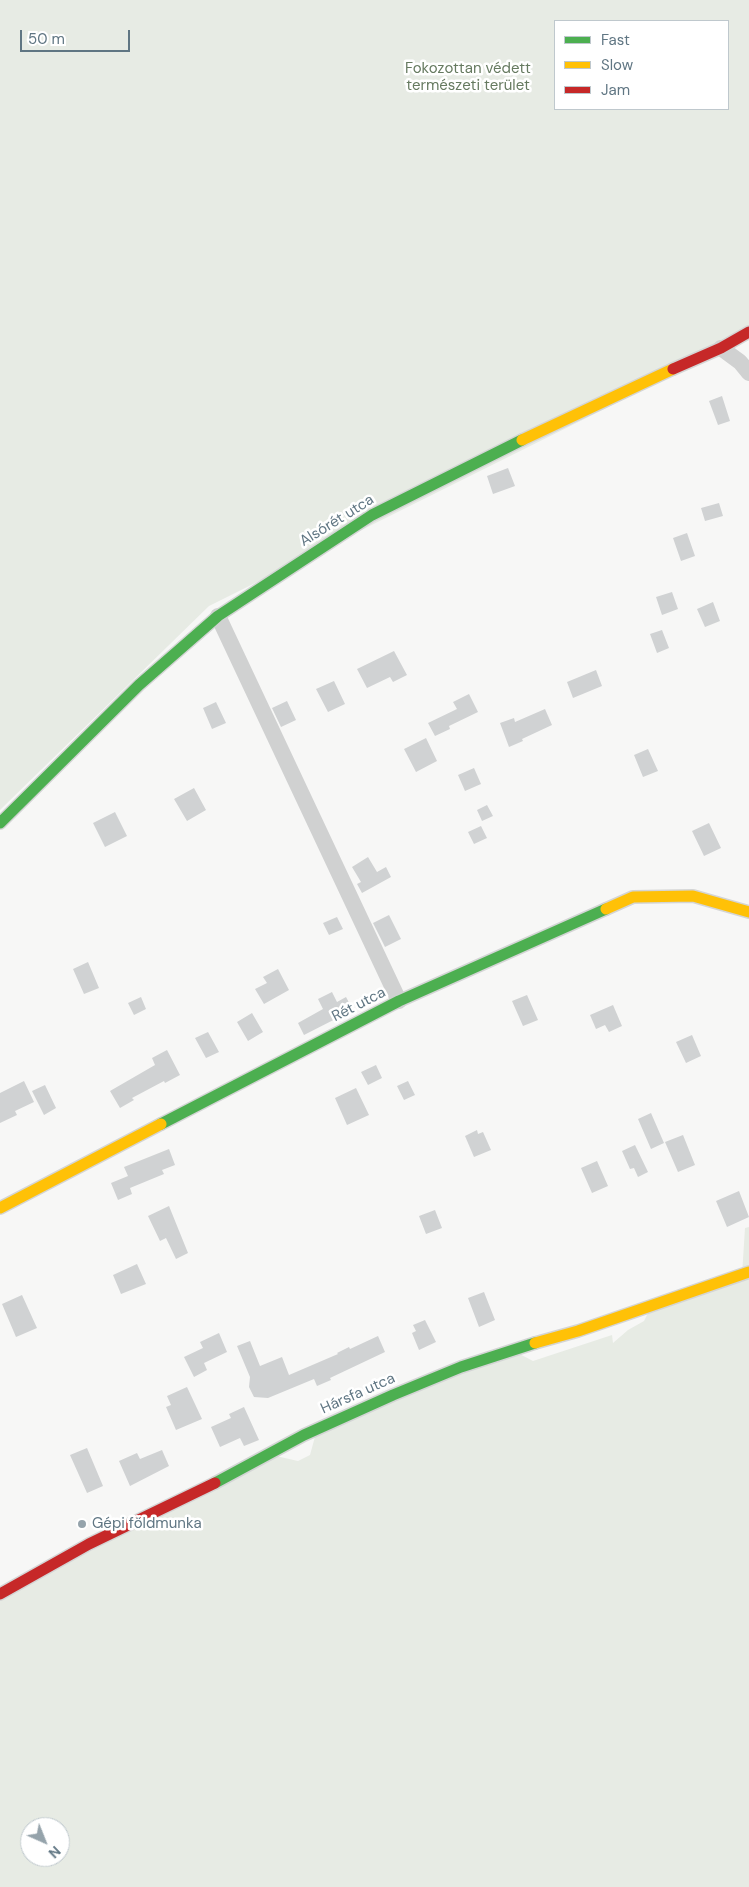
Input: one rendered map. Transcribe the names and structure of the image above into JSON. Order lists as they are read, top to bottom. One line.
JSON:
{"streets":{"street":["Alsórét utca","Rét utca","Hársfa utca"]},"parks":["Fokozottan védett természeti terület"],"places":["Gépi földmunka"],"legend":["Fast","Slow","Jam"],"scale_bar":"50 m","north":"bottom right"}
